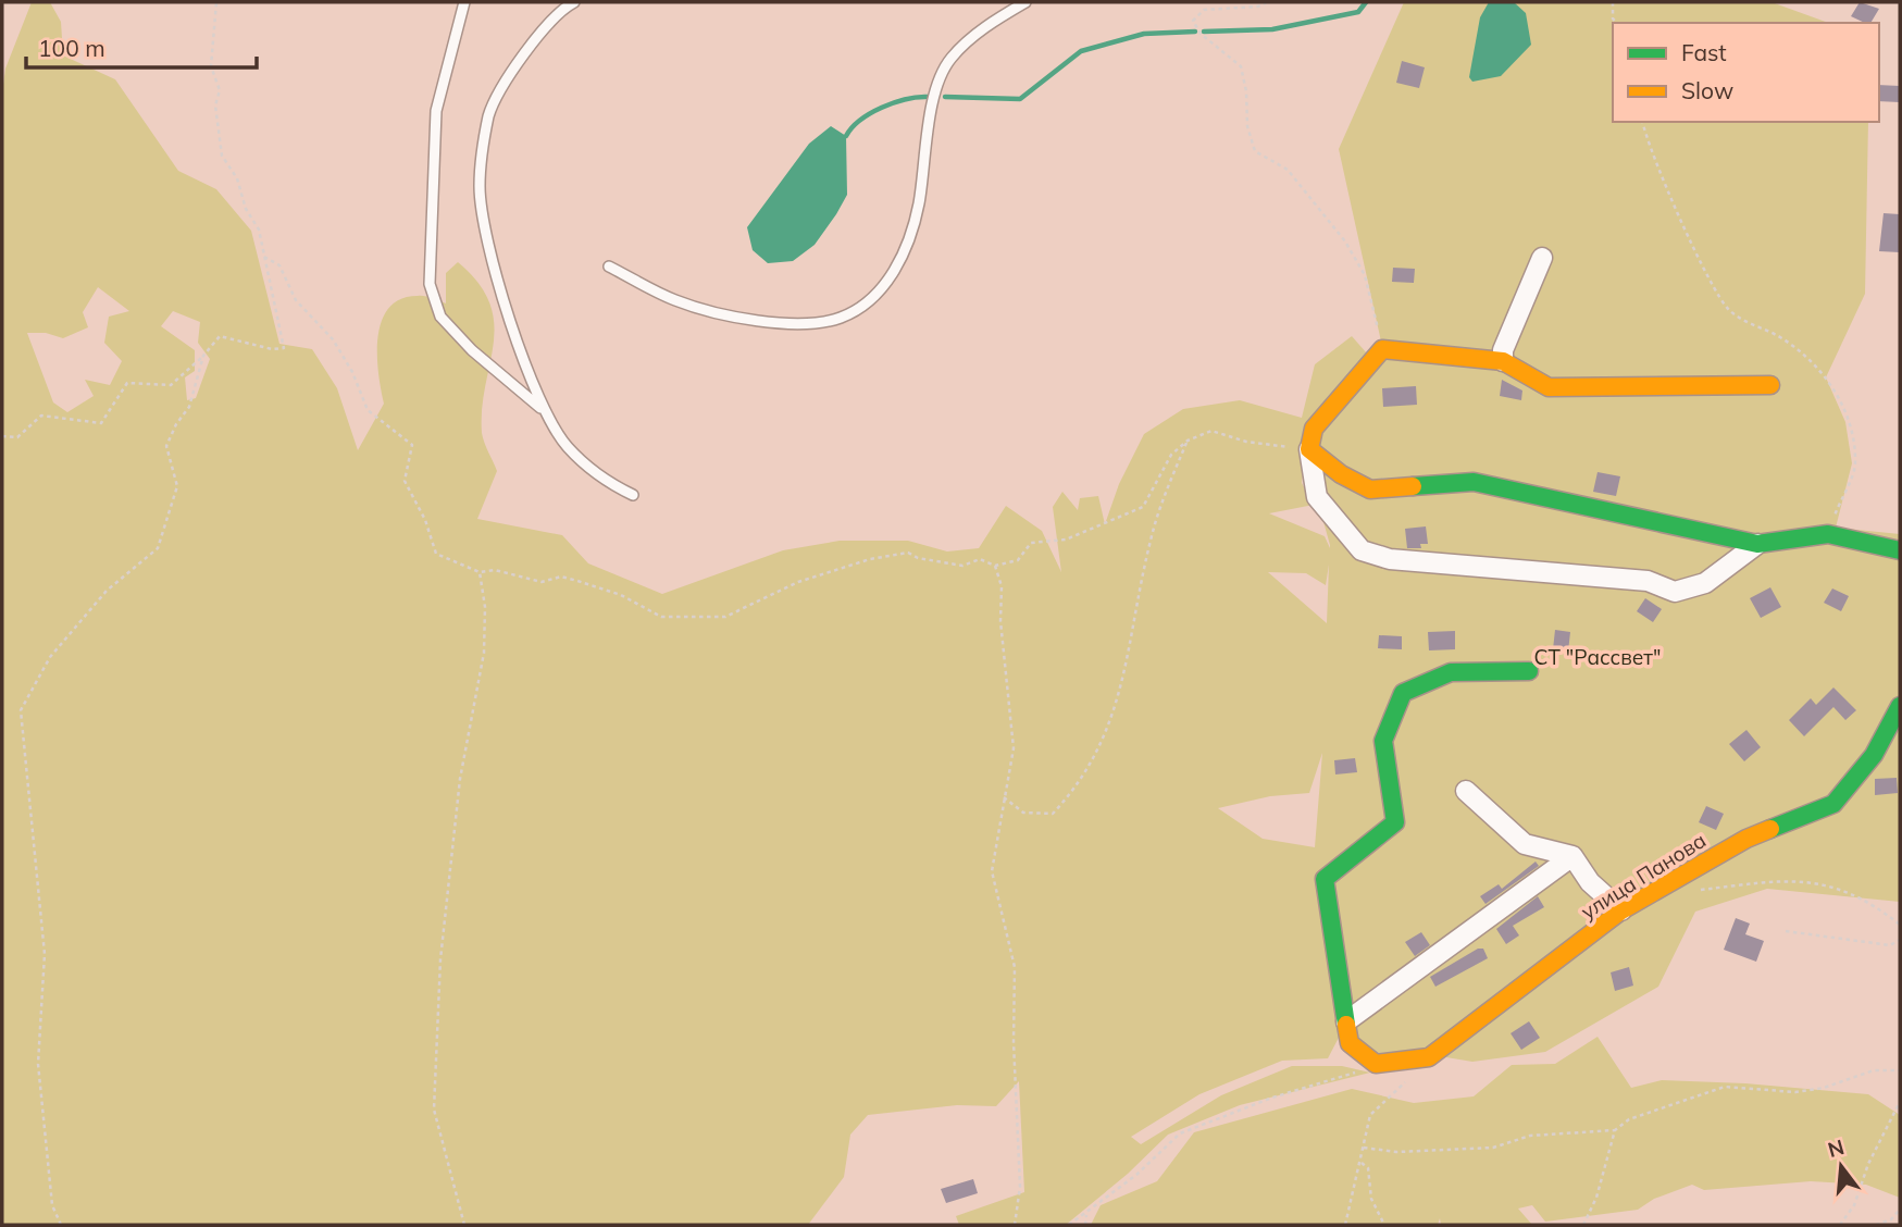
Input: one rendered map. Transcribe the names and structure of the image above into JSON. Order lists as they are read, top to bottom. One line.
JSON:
{"streets":{"street":["улица Панова"]},"parks":["СТ \"Рассвет\""],"legend":["Fast","Slow"],"scale_bar":"100 m","north":"top"}
